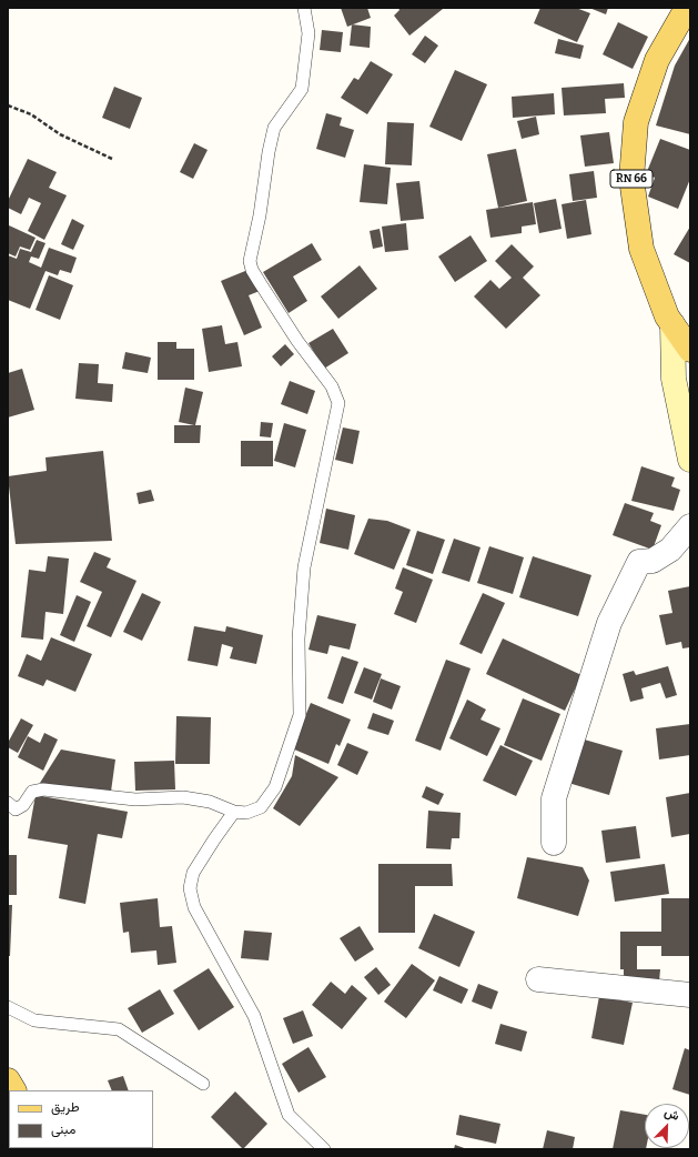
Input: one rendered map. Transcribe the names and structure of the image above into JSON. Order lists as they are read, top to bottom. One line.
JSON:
{"streets":{"main road":["RN 66"]},"legend":["طريق","مبنى"],"north":"top right"}
